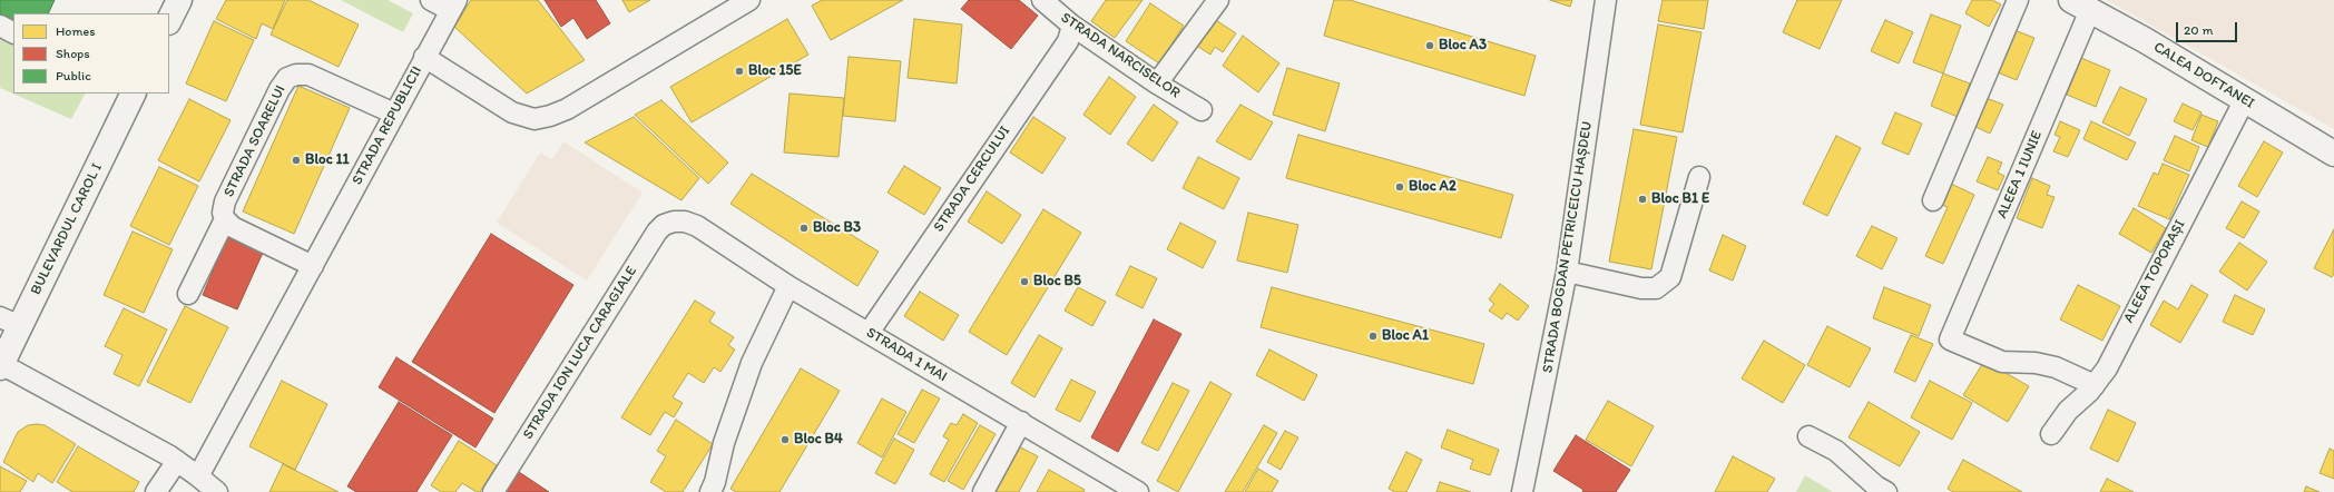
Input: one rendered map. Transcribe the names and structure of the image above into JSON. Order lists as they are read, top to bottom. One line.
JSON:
{"streets":{"main road":["CALEA DOFTANEI","BULEVARDUL CAROL I"],"street":["STRADA NARCISELOR","STRADA REPUBLICII","STRADA SOARELUI","ALEEA 1 IUNIE","STRADA CERCULUI","STRADA BOGDAN PETRICEICU HAȘDEU","ALEEA TOPORAȘI","STRADA ION LUCA CARAGIALE","STRADA 1 MAI"]},"crossings":[["STRADA NARCISELOR","STRADA CERCULUI"],["CALEA DOFTANEI","ALEEA 1 IUNIE"],["CALEA DOFTANEI","ALEEA TOPORAȘI"],["STRADA REPUBLICII","STRADA SOARELUI"],["ALEEA 1 IUNIE","ALEEA TOPORAȘI"],["STRADA CERCULUI","STRADA 1 MAI"],["STRADA ION LUCA CARAGIALE","STRADA 1 MAI"]],"places":["Bloc A3","Bloc 15E","Bloc 11","Bloc A2","Bloc B1 E","Bloc B3","Bloc B5","Bloc A1","Bloc B4"],"legend":["Homes","Shops","Public"],"scale_bar":"20 m"}
